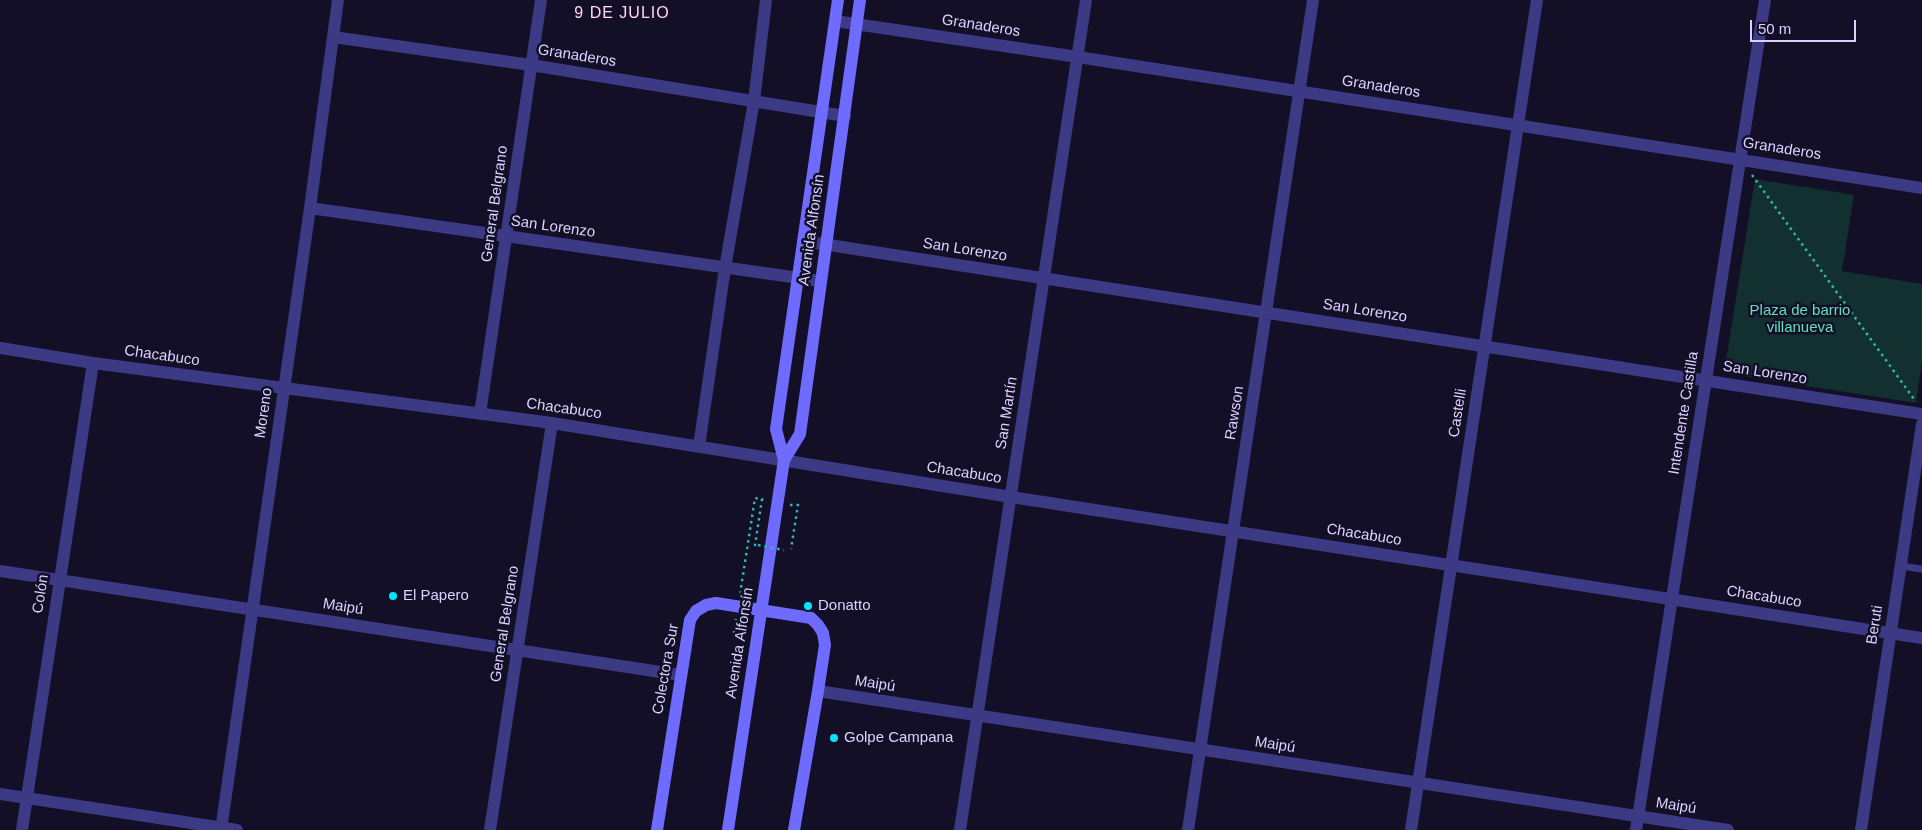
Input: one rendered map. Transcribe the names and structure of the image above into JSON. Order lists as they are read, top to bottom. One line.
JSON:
{"streets":{"main road":["Avenida Alfonsín","Colectora Sur"],"street":["Granaderos","General Belgrano","San Lorenzo","Chacabuco","Moreno","San Martín","Rawson","Castelli","Intendente Castilla","Colón","Maipú","Beruti"]},"crossings":[["Granaderos","General Belgrano"],["Granaderos","Avenida Alfonsín"],["Granaderos","Moreno"],["Granaderos","San Martín"],["Granaderos","Rawson"],["Granaderos","Castelli"],["Granaderos","Intendente Castilla"],["General Belgrano","San Lorenzo"],["General Belgrano","Chacabuco"],["General Belgrano","Maipú"],["San Lorenzo","Avenida Alfonsín"],["San Lorenzo","Moreno"],["San Lorenzo","San Martín"],["San Lorenzo","Rawson"],["San Lorenzo","Castelli"],["San Lorenzo","Intendente Castilla"],["Avenida Alfonsín","Chacabuco"],["Avenida Alfonsín","Colectora Sur"],["Chacabuco","Moreno"],["Chacabuco","San Martín"],["Chacabuco","Rawson"],["Chacabuco","Castelli"],["Chacabuco","Intendente Castilla"],["Chacabuco","Colón"],["Chacabuco","Beruti"],["Moreno","Maipú"],["San Martín","Maipú"],["Rawson","Maipú"],["Castelli","Maipú"],["Intendente Castilla","Maipú"],["Colón","Maipú"],["Maipú","Colectora Sur"]],"districts":["9 DE JULIO"],"parks":["Plaza de barrio villanueva"],"places":["El Papero","Donatto","Golpe Campana"],"scale_bar":"50 m"}
